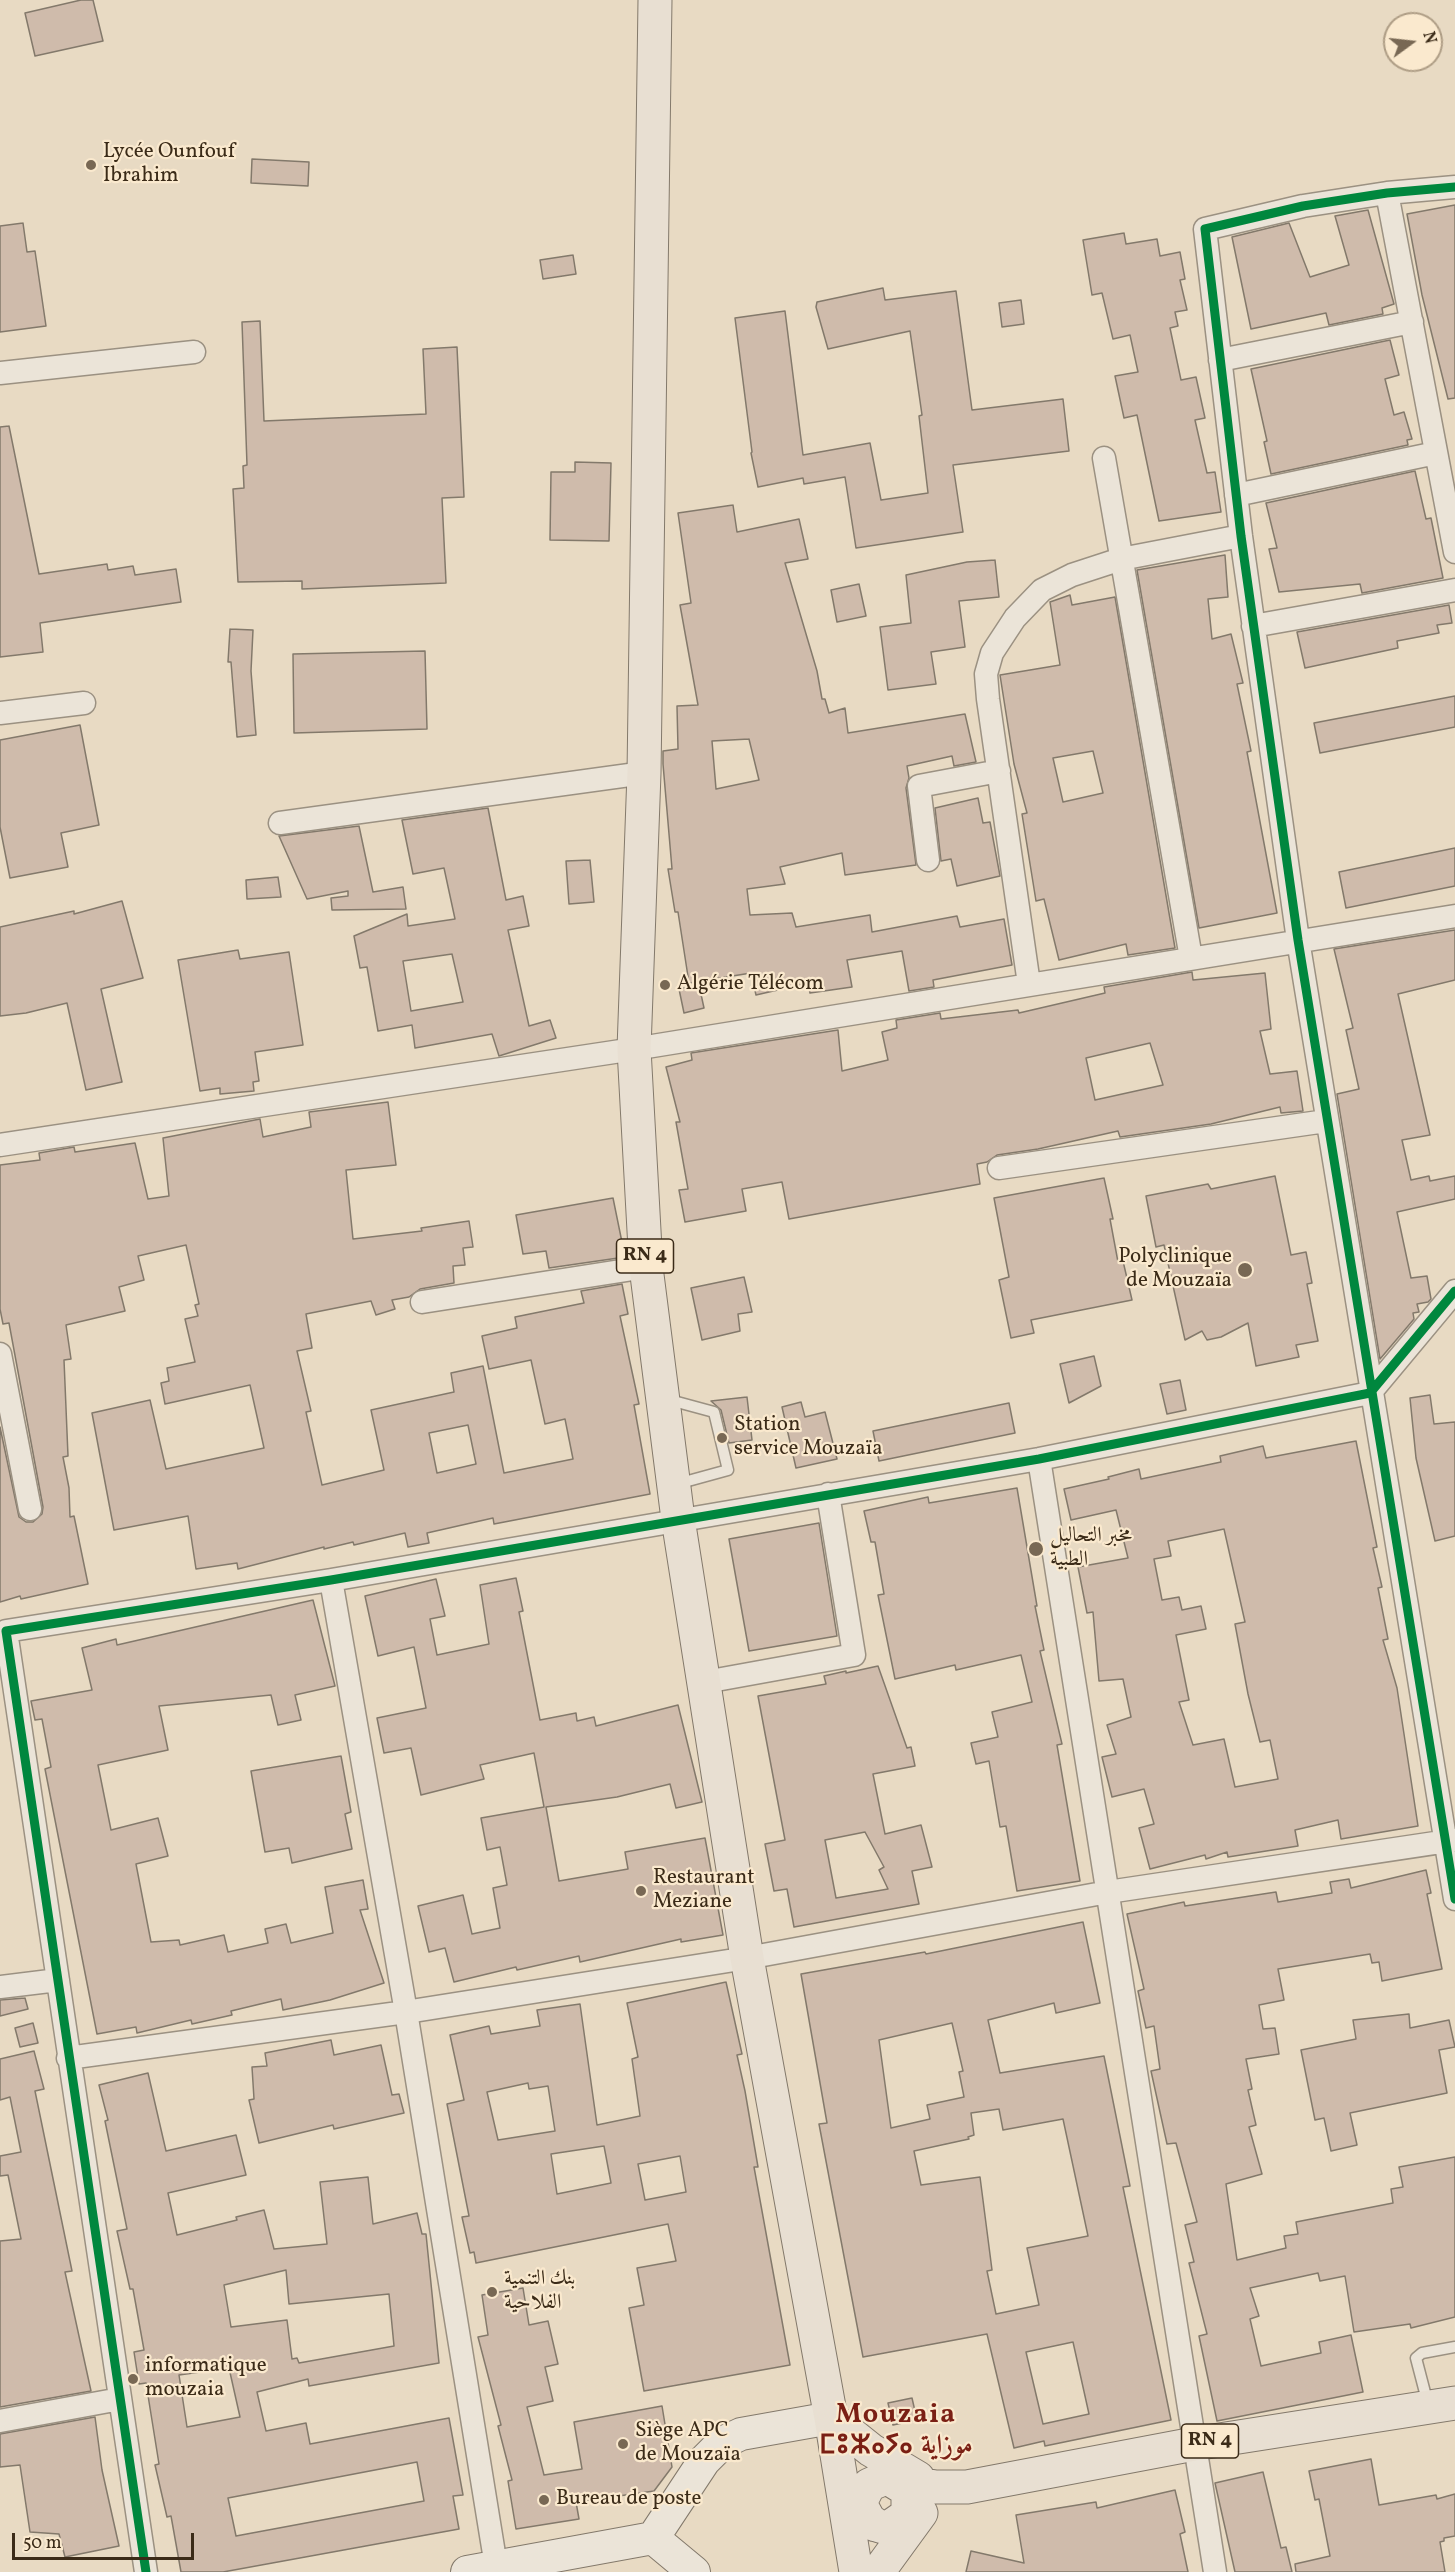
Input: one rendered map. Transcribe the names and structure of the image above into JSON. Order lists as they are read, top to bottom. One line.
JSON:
{"streets":{"main road":["RN 4"]},"districts":["Mouzaia ⵎⵓⵣⴰⵢⴰ موزاية"],"places":["Lycée Ounfouf Ibrahim","Algérie Télécom","Polyclinique de Mouzaïa","Station service Mouzaïa","مخبر التحاليل الطبية","Restaurant Meziane","بنك التنمية الفلاحية","informatique mouzaia","Siège APC de Mouzaïa","Bureau de poste"],"scale_bar":"50 m","north":"right"}
